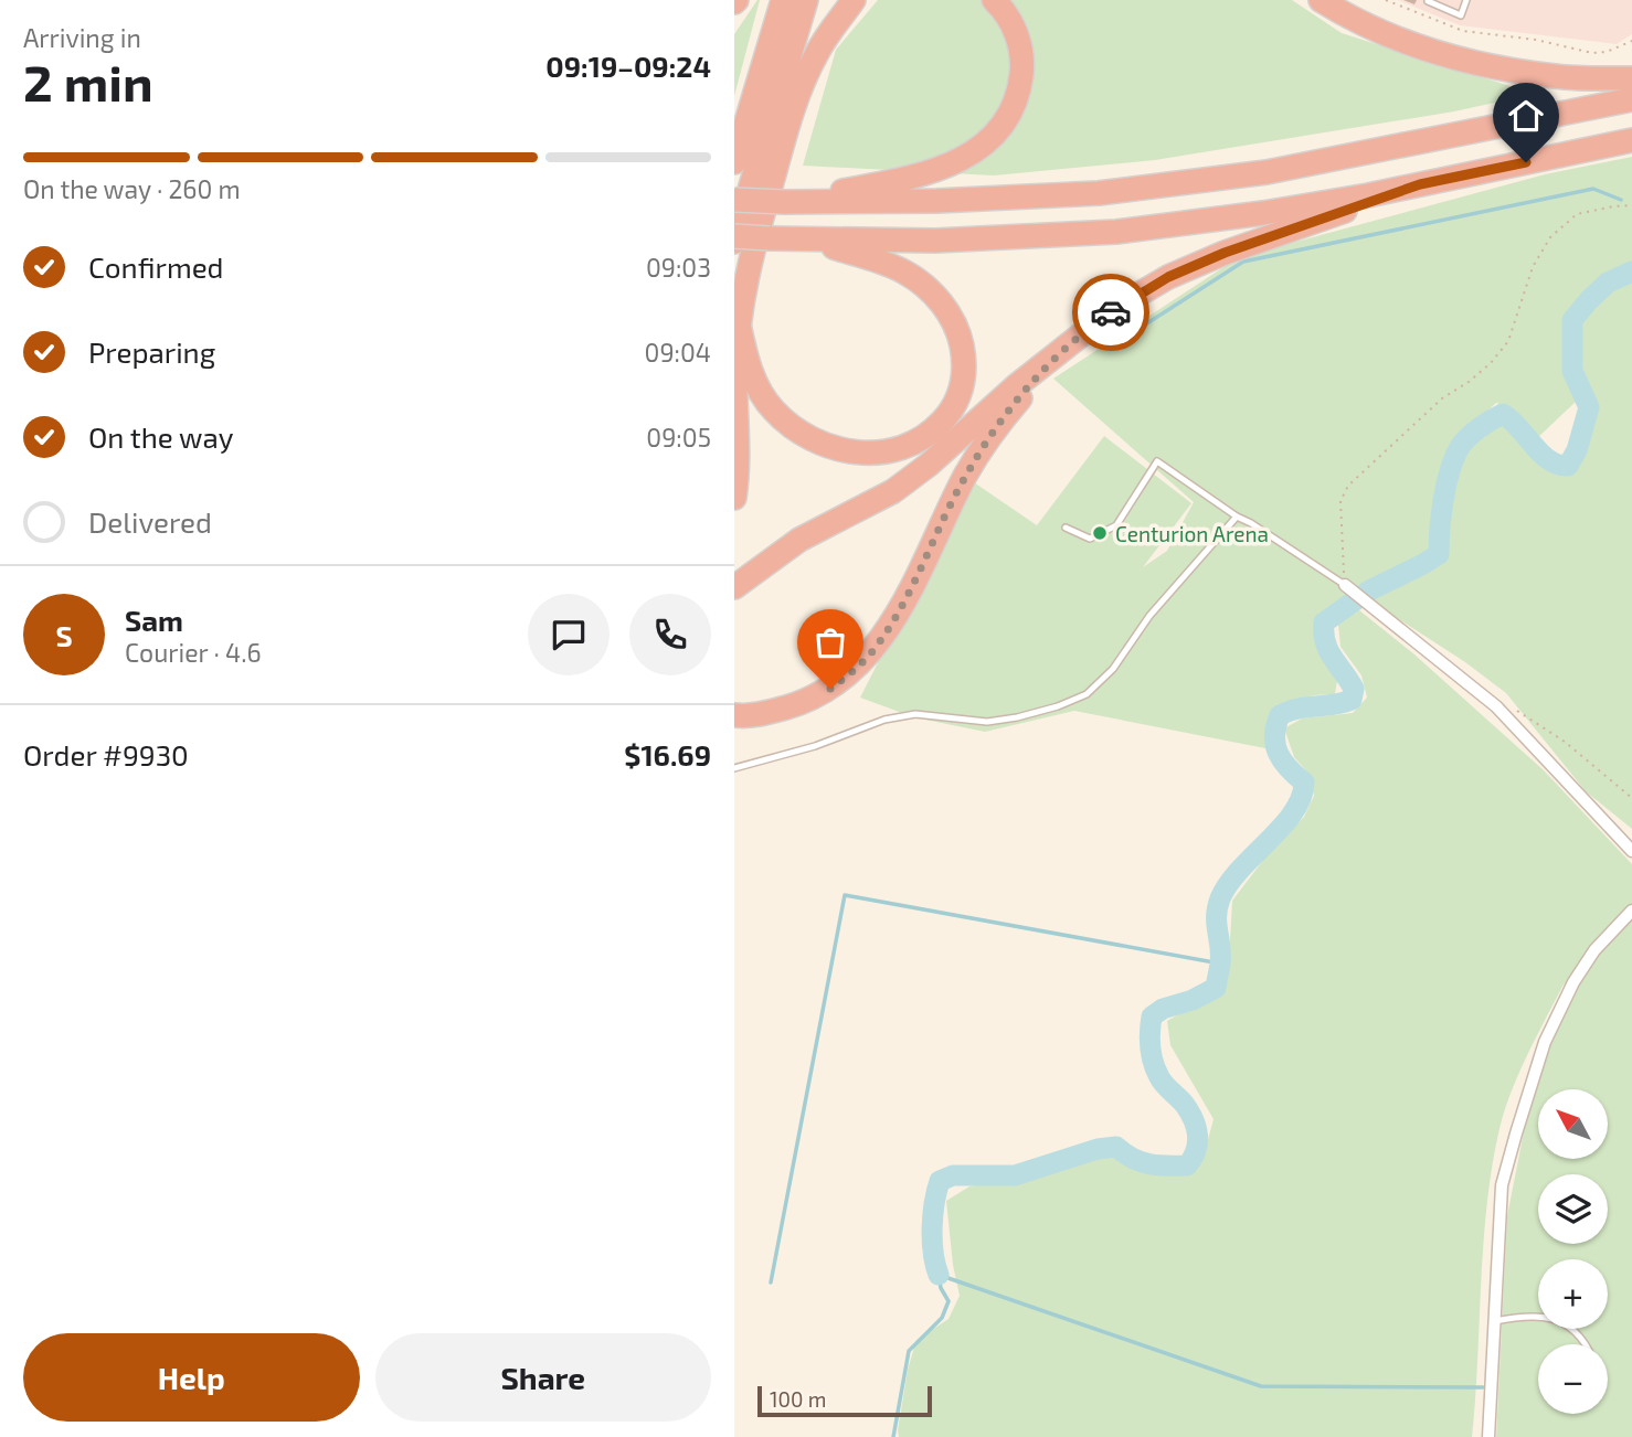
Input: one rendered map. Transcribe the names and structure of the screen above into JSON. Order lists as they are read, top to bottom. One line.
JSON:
{"places":["Centurion Arena"],"scale_bar":"100 m","north":"top left","page":{"heading":["2 min","Arriving in","09:19–09:24"],"panel":["Sam","Courier · 4.6","Order #9930","$16.69"],"bar":"On the way · 260 m","list":[["Confirmed","09:03"],["Preparing","09:04"],["On the way","09:05"],"Delivered"],"round":"S","map_buttons":["+","−"],"buttons":["Help","Share"],"scale":"100 m"}}
